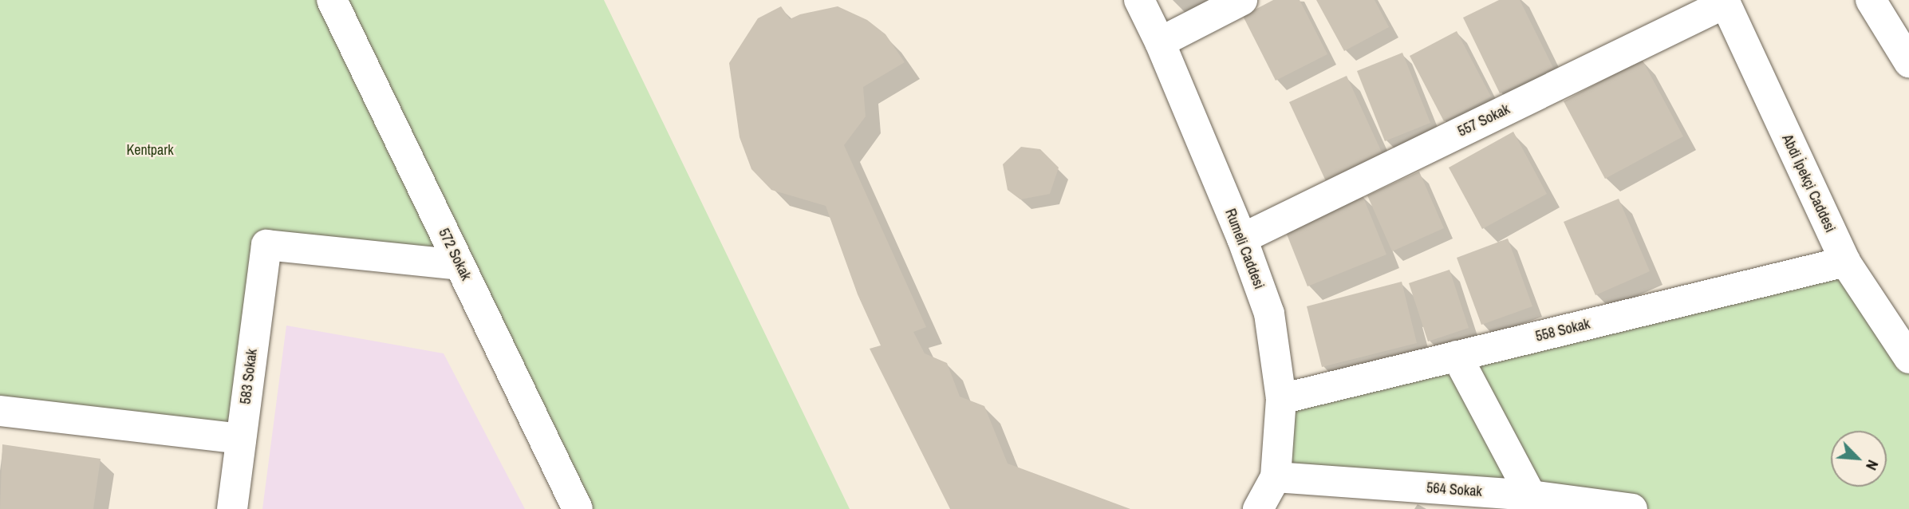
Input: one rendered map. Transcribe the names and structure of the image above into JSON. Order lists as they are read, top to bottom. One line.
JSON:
{"streets":{"street":["557 Sokak","Abdi İpekçi Caddesi","Rumeli Caddesi","572 Sokak","558 Sokak","583 Sokak","564 Sokak"]},"crossings":[["557 Sokak","Abdi İpekçi Caddesi"],["557 Sokak","Rumeli Caddesi"],["Abdi İpekçi Caddesi","558 Sokak"],["Rumeli Caddesi","558 Sokak"],["Rumeli Caddesi","564 Sokak"],["572 Sokak","583 Sokak"]],"parks":["Kentpark"],"north":"bottom right"}
